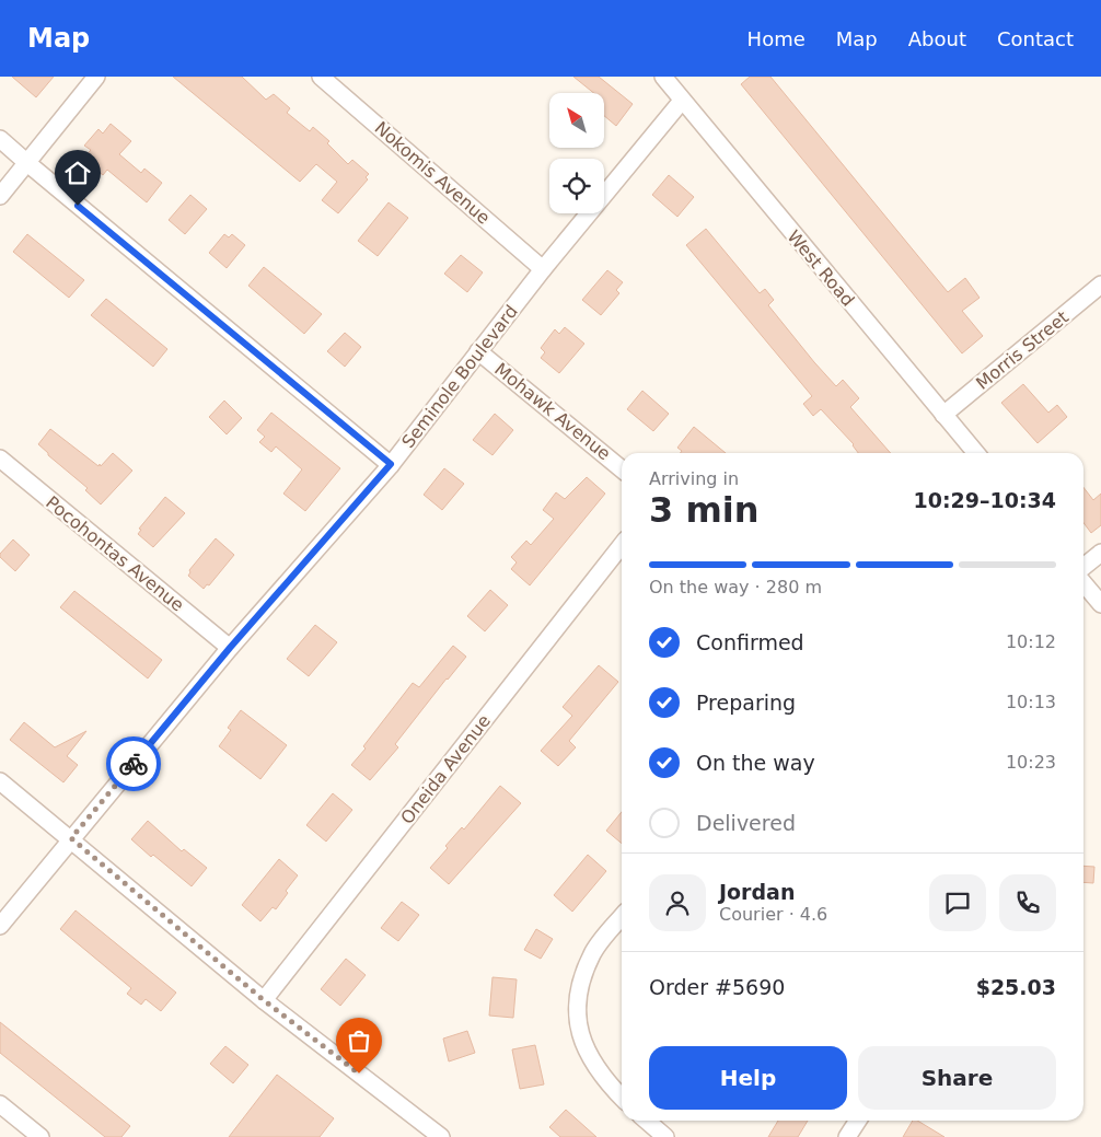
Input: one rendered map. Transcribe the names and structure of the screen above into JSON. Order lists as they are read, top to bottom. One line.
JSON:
{"streets":{"street":["Nokomis Avenue","West Road","Morris Street","Seminole Boulevard","Mohawk Avenue","Pocohontas Avenue","Oneida Avenue"]},"crossings":[["Nokomis Avenue","Seminole Boulevard"],["West Road","Morris Street"],["West Road","Seminole Boulevard"],["Seminole Boulevard","Mohawk Avenue"],["Seminole Boulevard","Pocohontas Avenue"]],"north":"top left","page":{"header":"Map","nav":["Home","Map","About","Contact"],"heading":["3 min","Arriving in","10:29–10:34"],"panel":["Jordan","Courier · 4.6","Order #5690","$25.03"],"bar":"On the way · 280 m","list":[["Confirmed","10:12"],["Preparing","10:13"],["On the way","10:23"],"Delivered"],"buttons":["Help","Share"]}}
